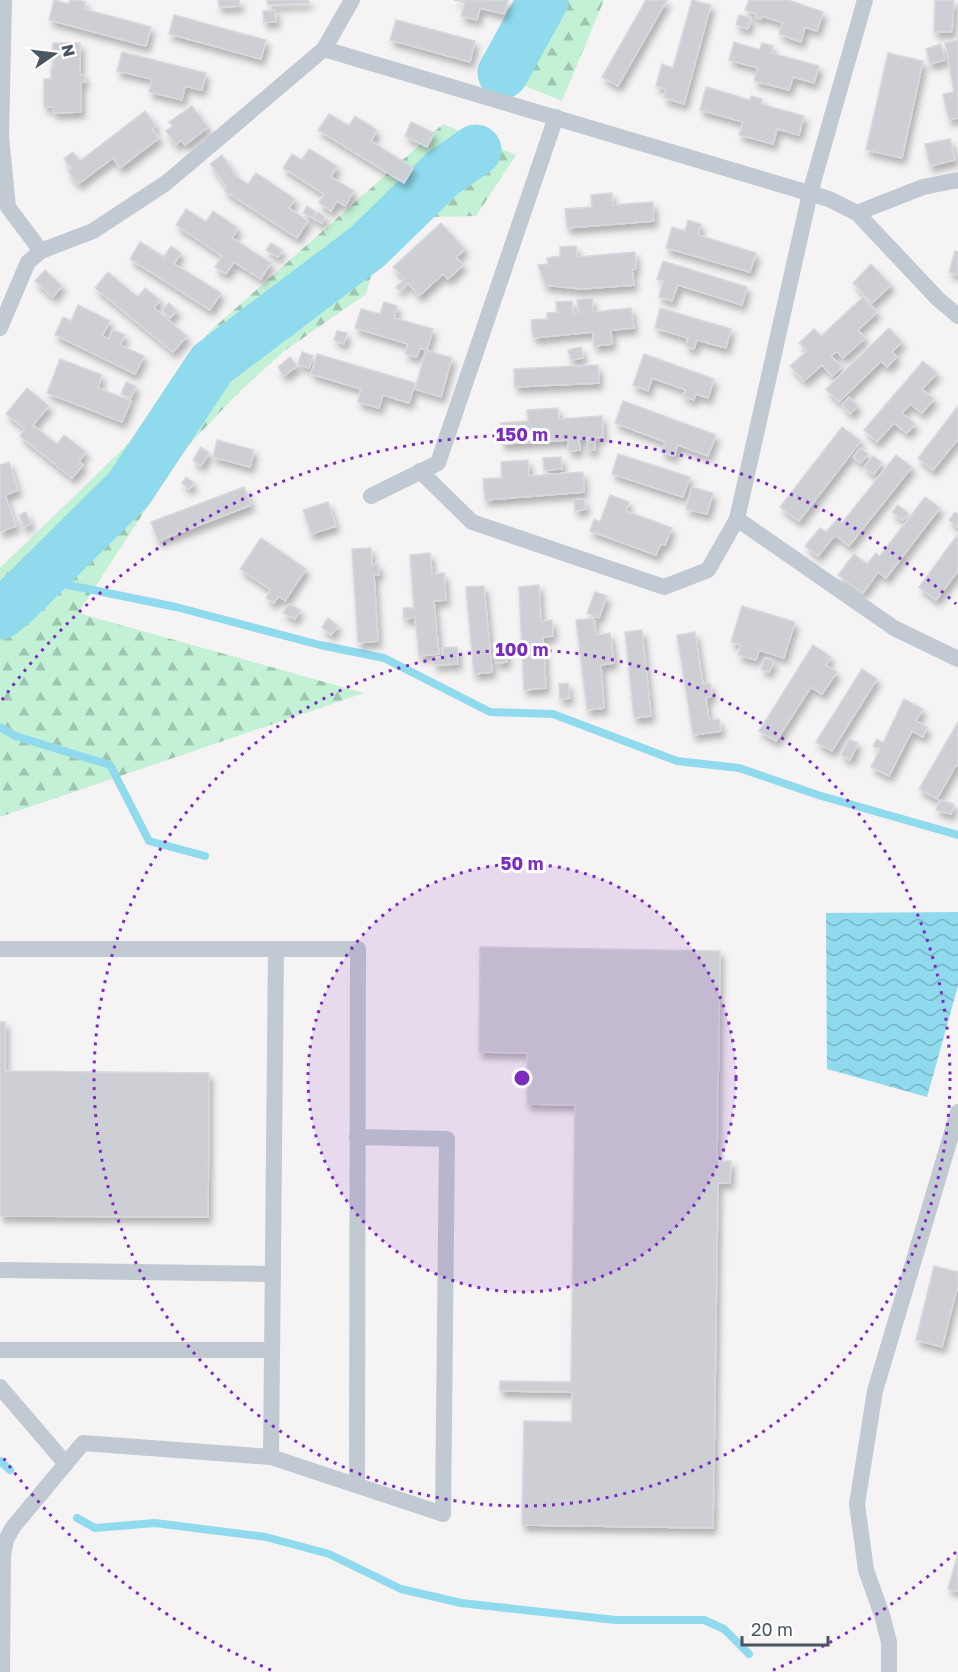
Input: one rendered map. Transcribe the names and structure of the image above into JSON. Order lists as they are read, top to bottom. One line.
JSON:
{"scale_bar":"20 m","north":"right","rings":["150 m","100 m","50 m"]}
